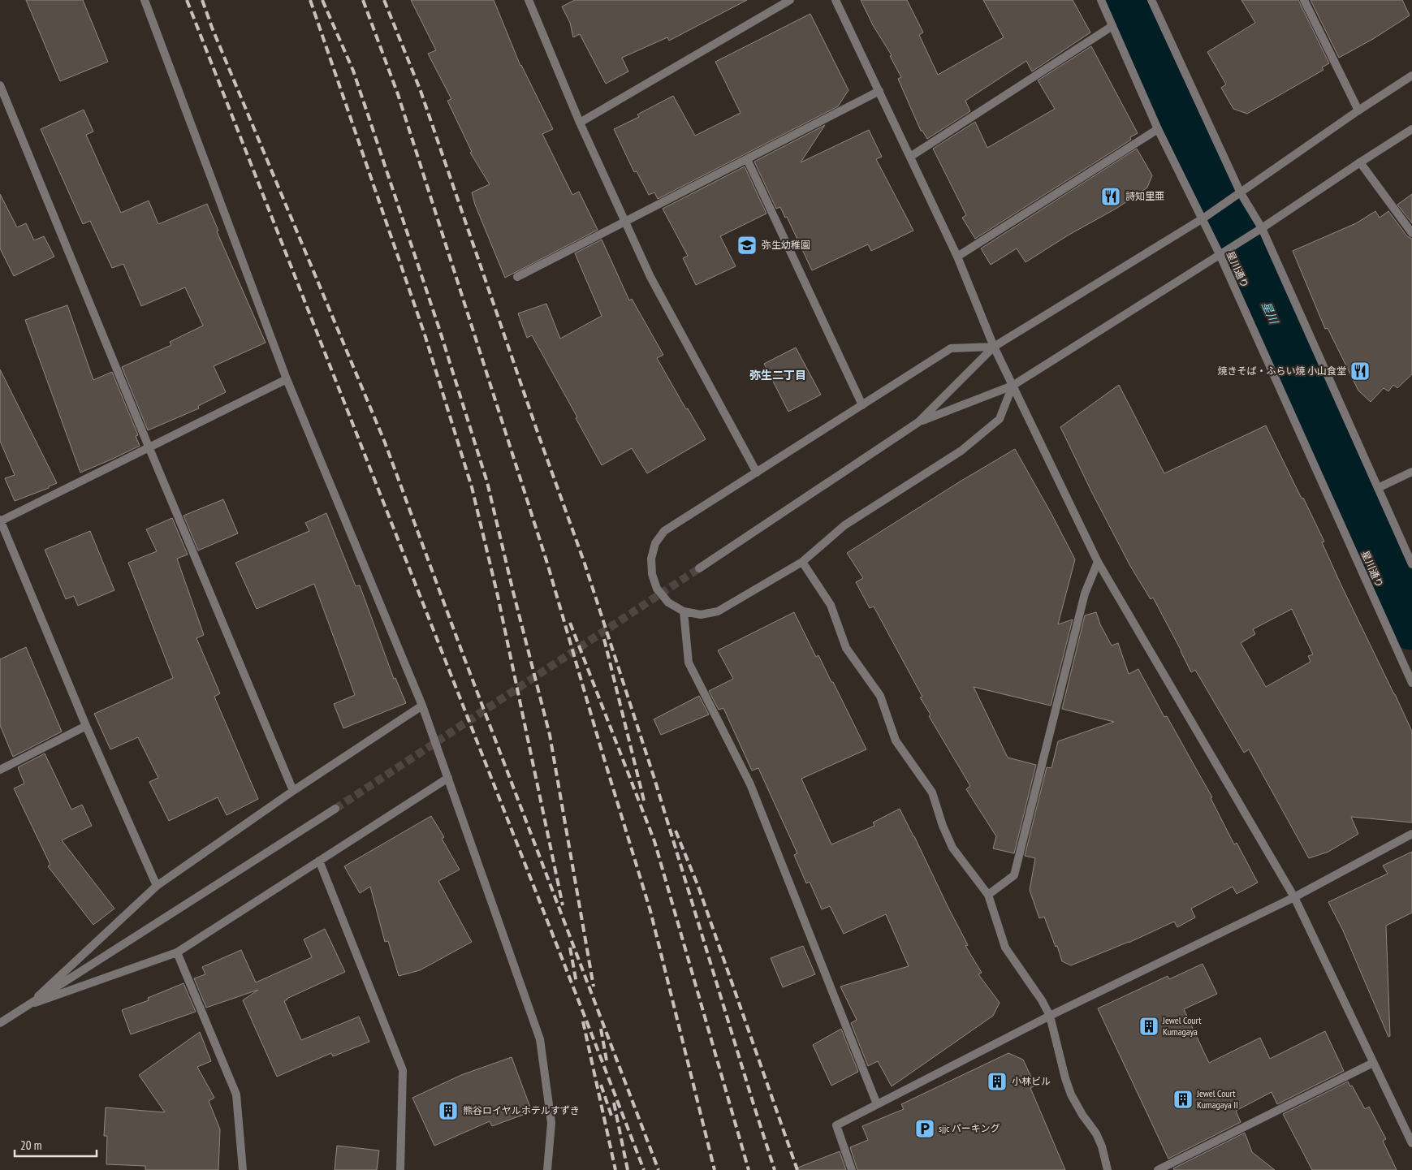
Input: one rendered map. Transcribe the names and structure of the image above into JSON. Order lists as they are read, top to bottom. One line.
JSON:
{"streets":{"street":["星川通り"]},"districts":["弥生二丁目"],"water":["星川"],"places":{"restaurant":["詩知里亜","焼きそば・ふらい焼 小山食堂"],"school or university":["弥生幼稚園"],"building":["Jewel Court Kumagaya","小林ビル","Jewel Court Kumagaya II","熊谷ロイヤルホテルすずき"],"parking":["sjjc パーキング"]},"scale_bar":"20 m"}
